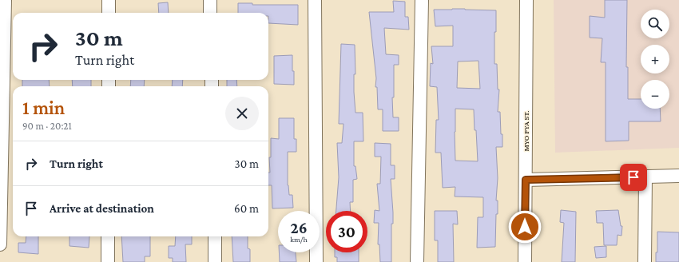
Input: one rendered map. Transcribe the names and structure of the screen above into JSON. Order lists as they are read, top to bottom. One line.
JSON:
{"streets":{"street":["MYO PYA ST."]},"page":{"map_buttons":["+","−"],"turn":["30 m","Turn right"],"heading":["1 min","90 m · 20:21"],"list":[{"name":"Turn right","value":"30 m"},{"name":"Arrive at destination","value":"60 m"}],"speed":"26 km/h","limit":"30"}}
